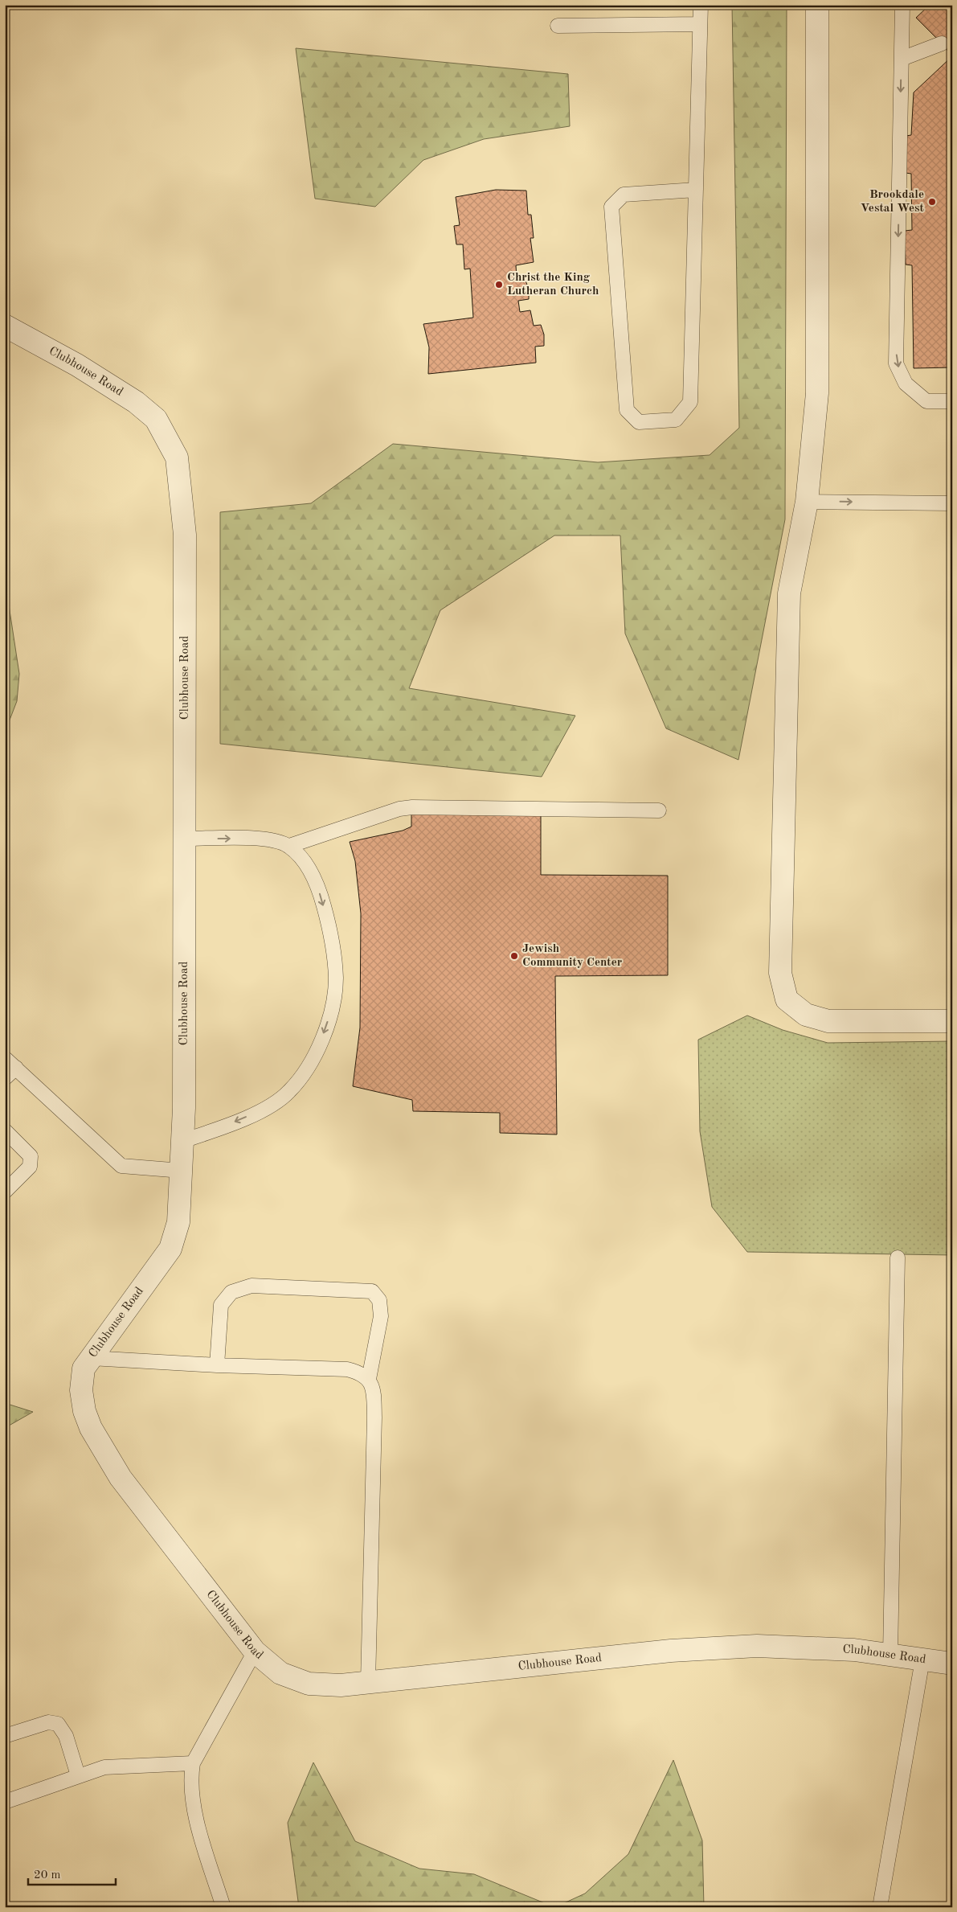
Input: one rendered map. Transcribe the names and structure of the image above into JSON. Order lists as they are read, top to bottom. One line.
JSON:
{"streets":{"street":["Clubhouse Road"]},"places":["Brookdale Vestal West","Christ the King Lutheran Church","Jewish Community Center"],"scale_bar":"20 m"}
